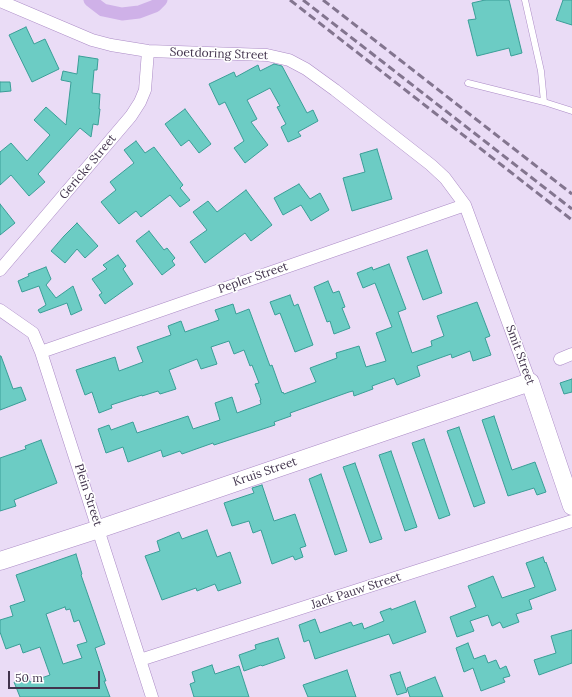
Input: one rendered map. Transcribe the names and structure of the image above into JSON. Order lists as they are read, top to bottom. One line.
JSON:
{"streets":{"street":["Soetdoring Street","Gericke Street","Pepler Street","Smit Street","Kruis Street","Plein Street","Jack Pauw Street"]},"crossings":[["Soetdoring Street","Gericke Street"],["Soetdoring Street","Pepler Street"],["Soetdoring Street","Smit Street"],["Pepler Street","Smit Street"],["Pepler Street","Plein Street"],["Smit Street","Kruis Street"],["Kruis Street","Plein Street"],["Plein Street","Jack Pauw Street"]],"scale_bar":"50 m"}
